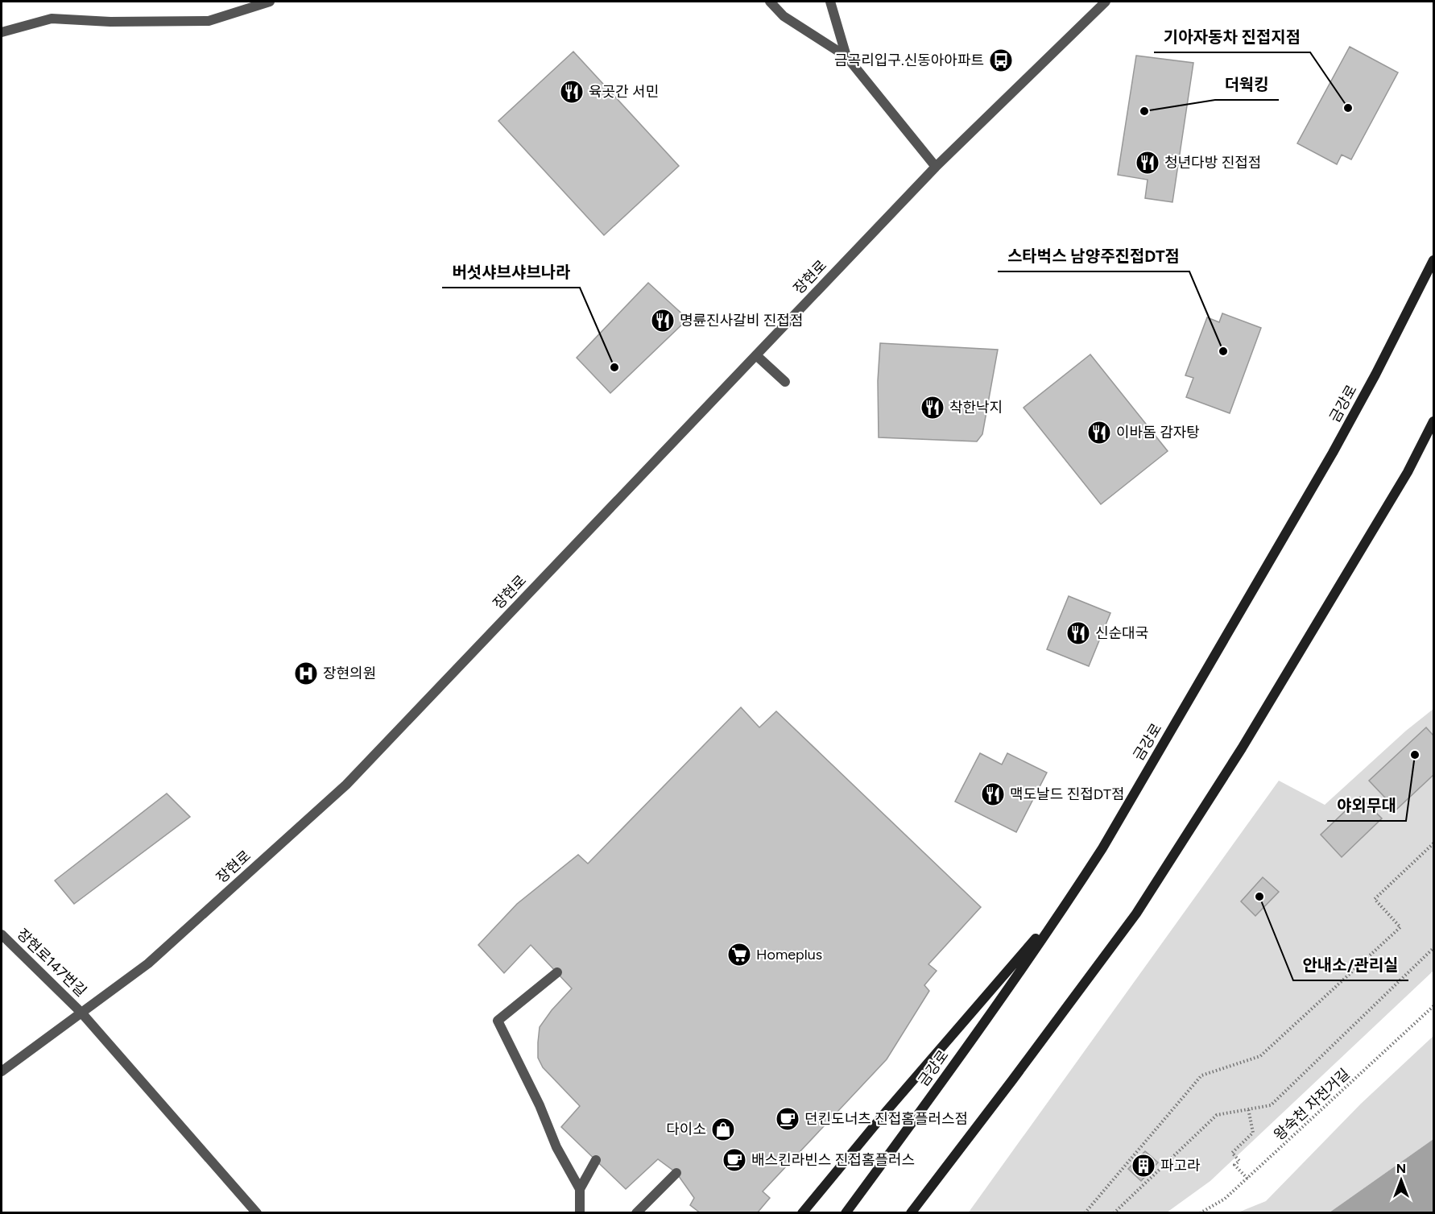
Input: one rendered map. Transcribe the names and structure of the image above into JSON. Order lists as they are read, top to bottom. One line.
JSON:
{"streets":{"main road":["금강로"],"street":["장현로","장현로147번길"],"path":["왕숙천 자전거길"]},"crossings":[["장현로","장현로147번길"]],"places":{"bus stop":["금곡리입구.신동아아파트"],"restaurant":["육곳간 서민","청년다방 진접점","명륜진사갈비 진접점","착한낙지","이바돔 감자탕","신순대국","맥도날드 진접DT점"],"other":["기아자동차 진접지점","더웍킹","스타벅스 남양주진접DT점","버섯샤브샤브나라","야외무대","안내소/관리실"],"hospital":["장현의원"],"supermarket":["Homeplus"],"cafe":["던킨도너츠 진접홈플러스점","배스킨라빈스 진접홈플러스"],"shop":["다이소"],"building":["파고라"]},"north":"top"}
